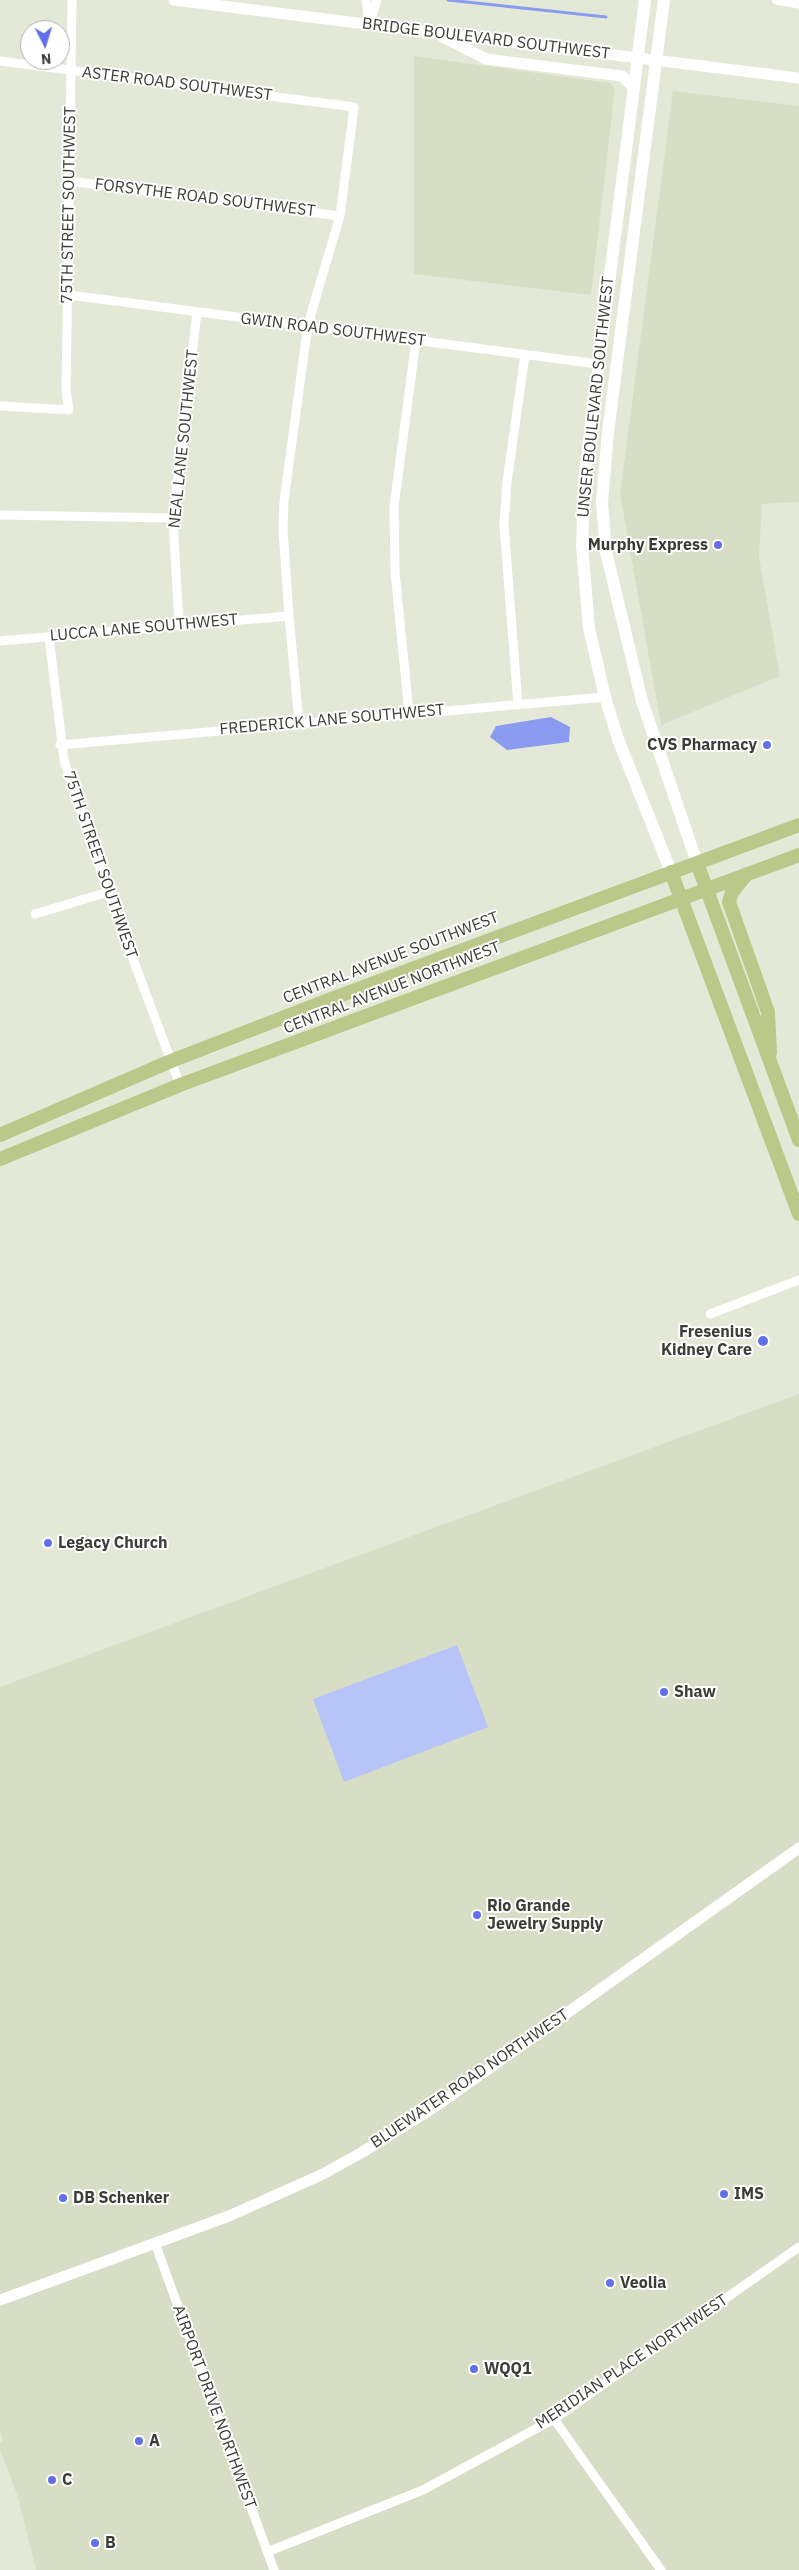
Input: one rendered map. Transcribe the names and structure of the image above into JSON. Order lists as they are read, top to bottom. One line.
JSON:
{"streets":{"main road":["UNSER BOULEVARD SOUTHWEST","CENTRAL AVENUE SOUTHWEST","CENTRAL AVENUE NORTHWEST"],"street":["BRIDGE BOULEVARD SOUTHWEST","ASTER ROAD SOUTHWEST","FORSYTHE ROAD SOUTHWEST","75TH STREET SOUTHWEST","GWIN ROAD SOUTHWEST","NEAL LANE SOUTHWEST","LUCCA LANE SOUTHWEST","FREDERICK LANE SOUTHWEST","BLUEWATER ROAD NORTHWEST","MERIDIAN PLACE NORTHWEST","AIRPORT DRIVE NORTHWEST"]},"crossings":[["BRIDGE BOULEVARD SOUTHWEST","UNSER BOULEVARD SOUTHWEST"],["ASTER ROAD SOUTHWEST","FORSYTHE ROAD SOUTHWEST"],["ASTER ROAD SOUTHWEST","75TH STREET SOUTHWEST"],["FORSYTHE ROAD SOUTHWEST","75TH STREET SOUTHWEST"],["75TH STREET SOUTHWEST","GWIN ROAD SOUTHWEST"],["75TH STREET SOUTHWEST","LUCCA LANE SOUTHWEST"],["75TH STREET SOUTHWEST","FREDERICK LANE SOUTHWEST"],["75TH STREET SOUTHWEST","CENTRAL AVENUE SOUTHWEST"],["75TH STREET SOUTHWEST","CENTRAL AVENUE NORTHWEST"],["GWIN ROAD SOUTHWEST","UNSER BOULEVARD SOUTHWEST"],["GWIN ROAD SOUTHWEST","NEAL LANE SOUTHWEST"],["UNSER BOULEVARD SOUTHWEST","FREDERICK LANE SOUTHWEST"],["UNSER BOULEVARD SOUTHWEST","CENTRAL AVENUE SOUTHWEST"],["NEAL LANE SOUTHWEST","LUCCA LANE SOUTHWEST"],["BLUEWATER ROAD NORTHWEST","AIRPORT DRIVE NORTHWEST"],["MERIDIAN PLACE NORTHWEST","AIRPORT DRIVE NORTHWEST"]],"places":["Murphy Express","CVS Pharmacy","Fresenius Kidney Care","Legacy Church","Shaw","Rio Grande Jewelry Supply","IMS","DB Schenker","Veolia","WQQ1","A","C","B"],"north":"bottom"}
